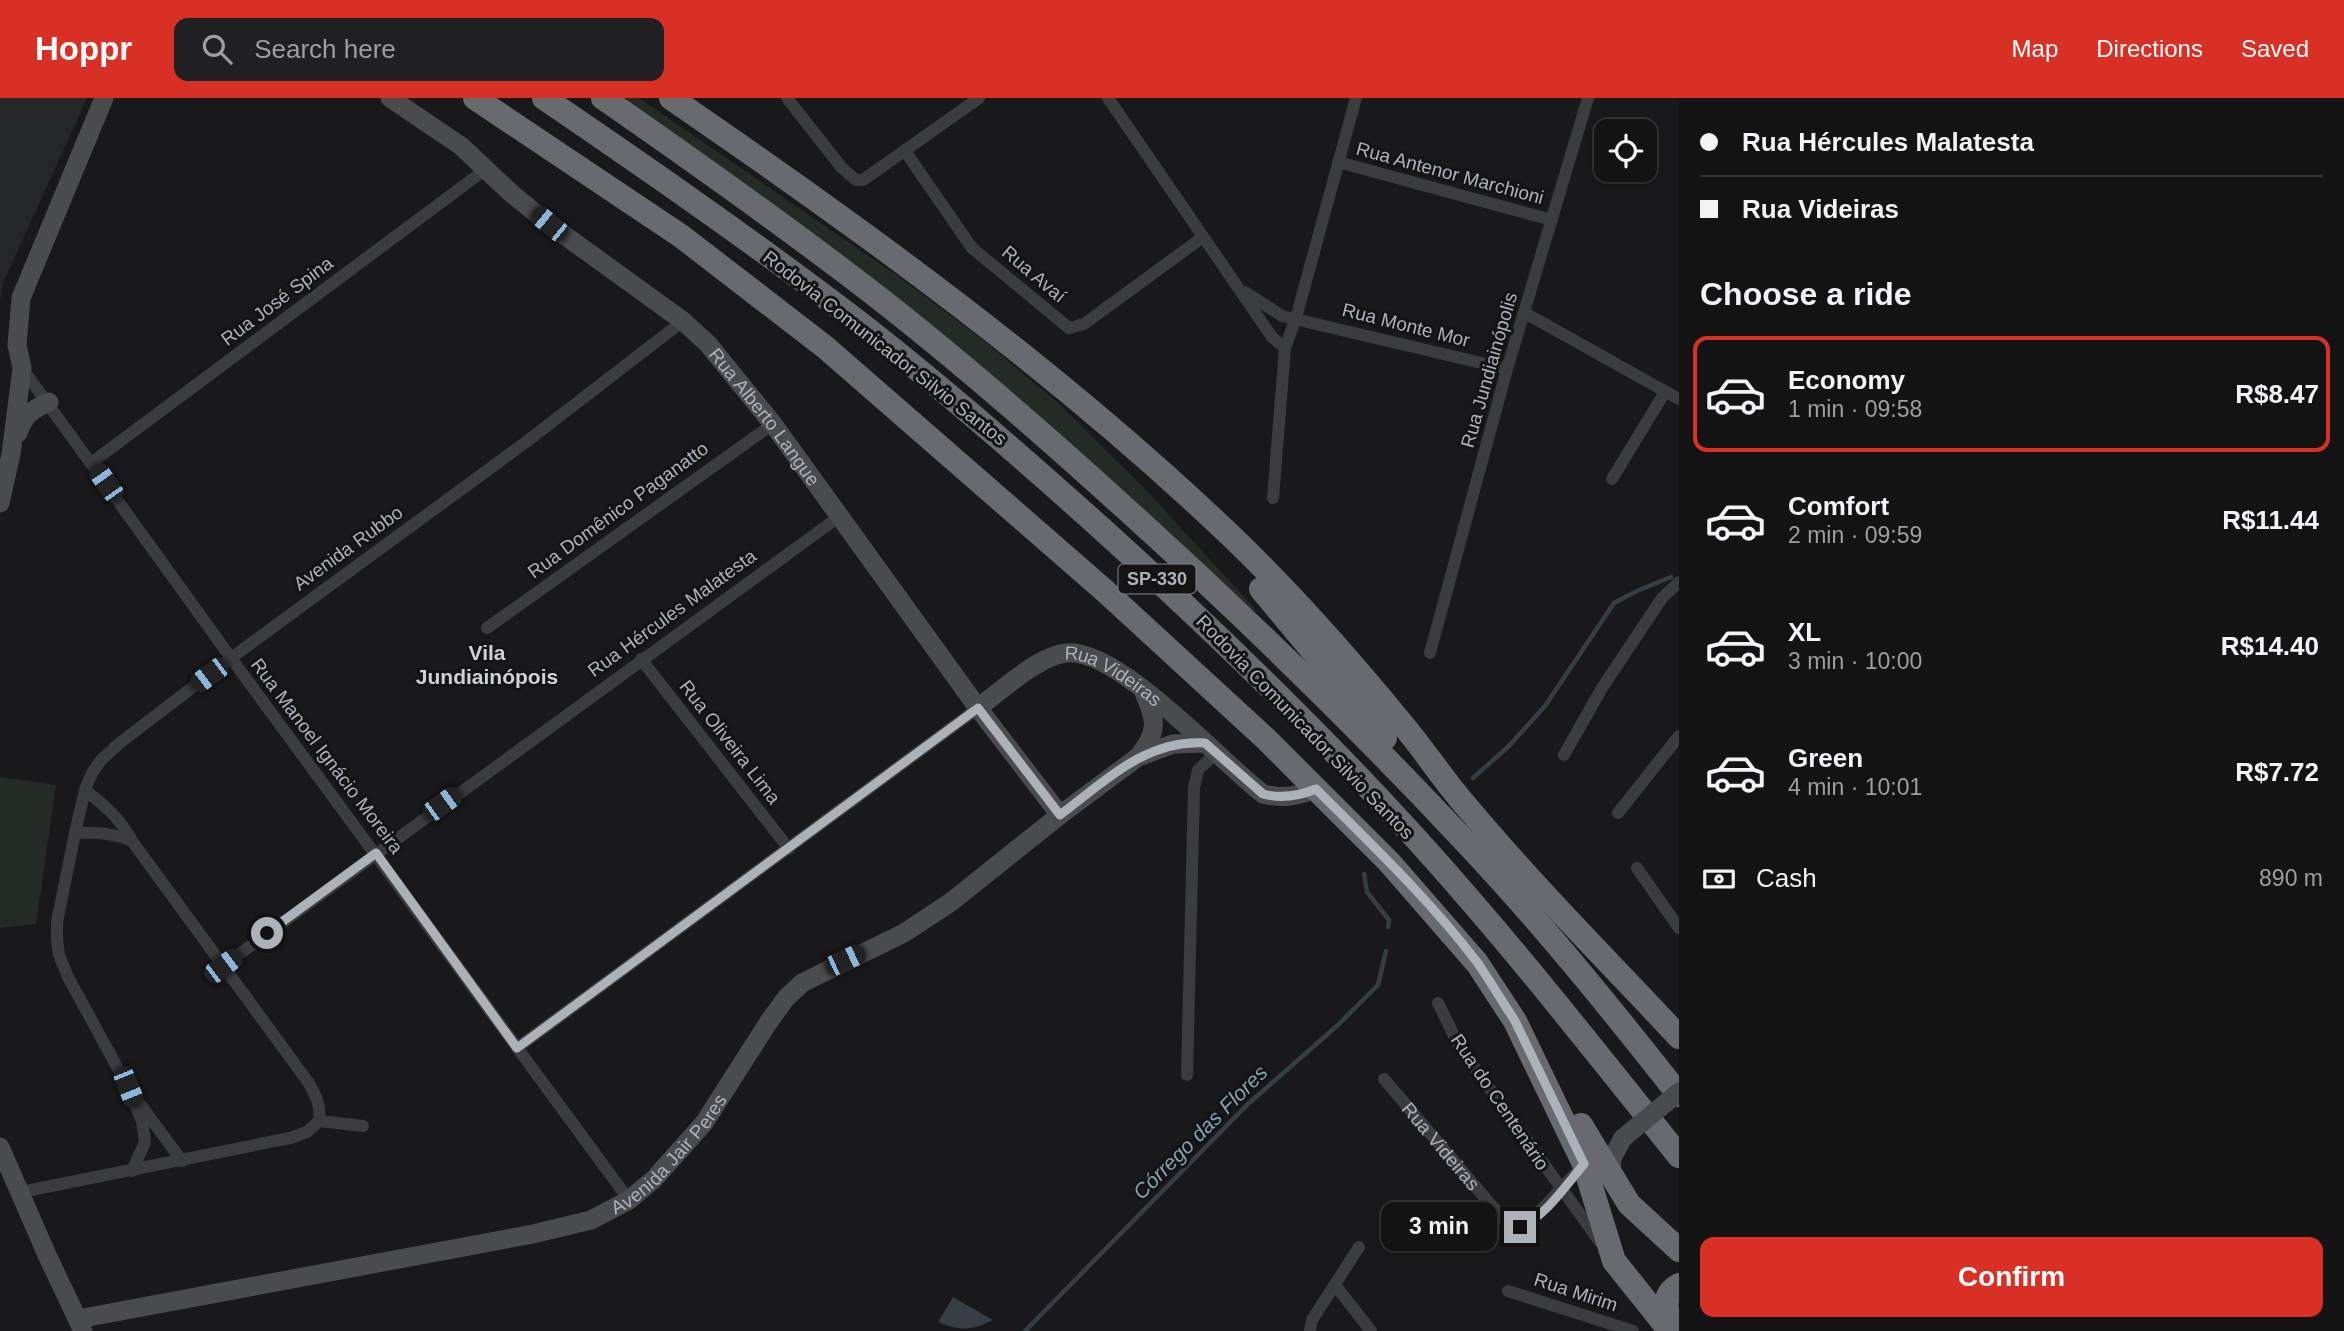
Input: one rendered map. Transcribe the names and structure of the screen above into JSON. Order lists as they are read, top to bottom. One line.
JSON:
{"streets":{"highway":["Rodovia Comunicador Silvio Santos","SP-330","Rua do Centenário"],"street":["Rua Antenor Marchioni","Rua Avaí","Rua José Spina","Rua Monte Mor","Rua Jundiainópolis","Rua Alberto Langue","Rua Domênico Paganatto","Avenida Rubbo","Rua Hércules Malatesta","Rua Videiras","Rua Oliveira Lima","Rua Manoel Ignácio Moreira","Avenida Jair Peres","Rua Mirim"]},"crossings":[["Rua Antenor Marchioni","Rua Jundiainópolis"],["Rua José Spina","Rua Alberto Langue"],["Rua José Spina","Rua Manoel Ignácio Moreira"],["Rua Monte Mor","Rua Jundiainópolis"],["Rua Alberto Langue","Rua Domênico Paganatto"],["Rua Alberto Langue","Avenida Rubbo"],["Rua Alberto Langue","Rua Hércules Malatesta"],["Rua Alberto Langue","Rua Videiras"],["Rua Alberto Langue","Avenida Jair Peres"],["Avenida Rubbo","Rua Manoel Ignácio Moreira"],["Rua Hércules Malatesta","Rua Oliveira Lima"],["Rua Hércules Malatesta","Rua Manoel Ignácio Moreira"],["Rua Videiras","Rua do Centenário"],["Rua Videiras","Avenida Jair Peres"],["Rua Manoel Ignácio Moreira","Avenida Jair Peres"]],"districts":["Vila Jundiainópois"],"water":["Córrego das Flores"],"page":{"header":"Hoppr","search":"Search here","nav":["Map","Directions","Saved"],"banner":["Rua Hércules Malatesta","Rua Videiras"],"heading":"Choose a ride","list":[{"name":"Economy","note":"1 min · 09:58","value":"R$8.47"},{"name":"Comfort","note":"2 min · 09:59","value":"R$11.44"},{"name":"XL","note":"3 min · 10:00","value":"R$14.40"},{"name":"Green","note":"4 min · 10:01","value":"R$7.72"}],"pay":["Cash","890 m"],"bubble":"3 min","buttons":"Confirm"}}
